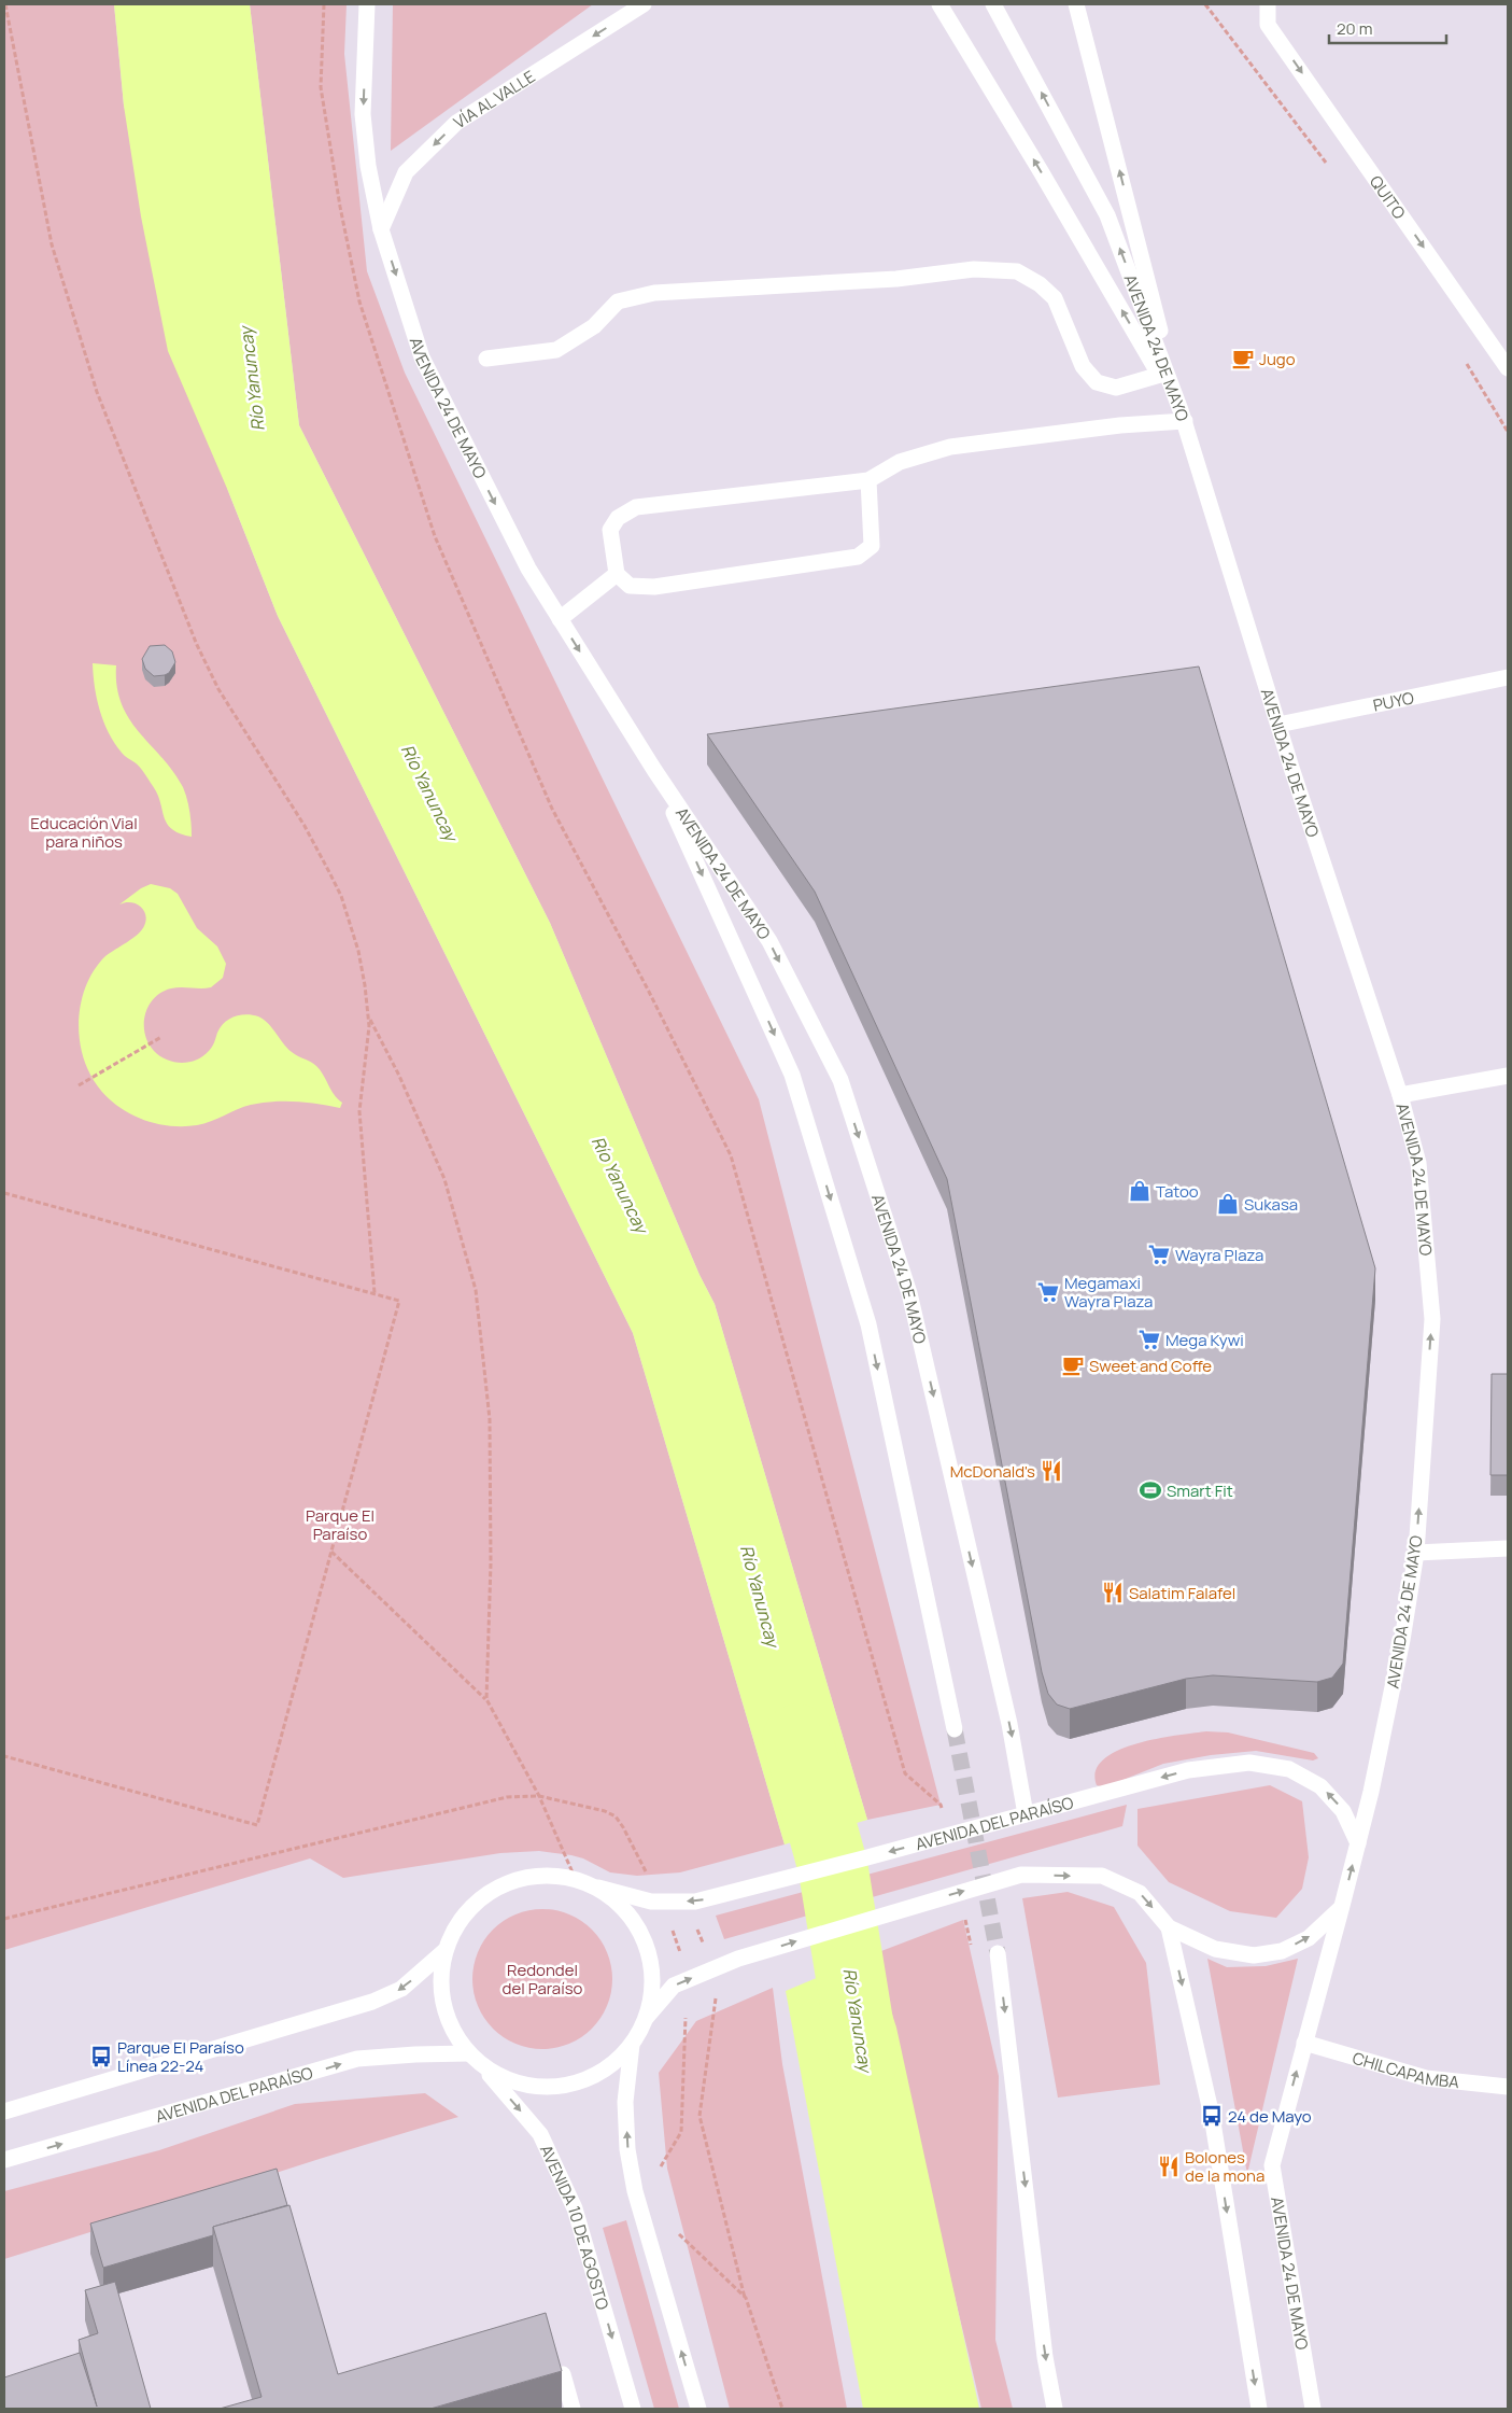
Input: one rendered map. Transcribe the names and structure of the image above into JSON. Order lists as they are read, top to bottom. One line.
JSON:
{"streets":{"main road":["VÍA AL VALLE","QUITO","AVENIDA 24 DE MAYO","PUYO","AVENIDA DEL PARAÍSO","CHILCAPAMBA","AVENIDA 10 DE AGOSTO"]},"crossings":[["VÍA AL VALLE","AVENIDA 24 DE MAYO"],["AVENIDA 24 DE MAYO","PUYO"],["AVENIDA 24 DE MAYO","AVENIDA DEL PARAÍSO"],["AVENIDA 24 DE MAYO","CHILCAPAMBA"]],"one_way":["VÍA AL VALLE","QUITO"],"water":["Río Yanuncay"],"parks":["Educación Vial para niños","Parque El Paraíso","Redondel del Paraíso"],"places":{"cafe":["Jugo","Sweet and Coffe"],"shop":["Tatoo","Sukasa"],"supermarket":["Wayra Plaza","Megamaxi Wayra Plaza","Mega Kywi"],"restaurant":["McDonald's","Salatim Falafel","Bolones de la mona"],"sports":["Smart Fit"],"bus stop":["Parque El Paraíso Línea 22-24","24 de Mayo"]},"scale_bar":"20 m"}
